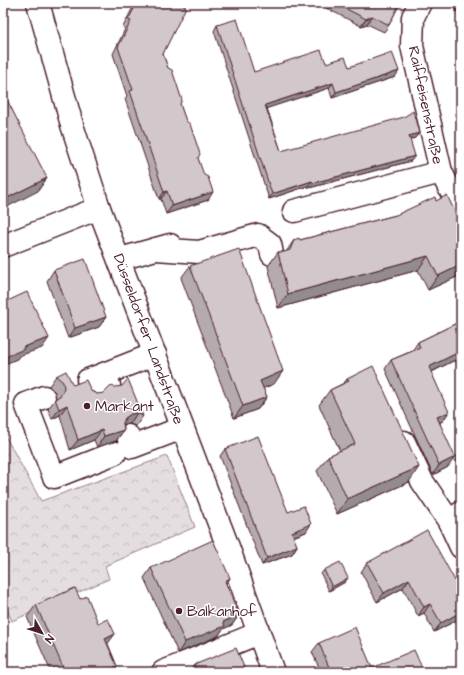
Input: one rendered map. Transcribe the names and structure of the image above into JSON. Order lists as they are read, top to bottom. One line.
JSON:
{"streets":{"main road":["Raiffeisenstraße","Düsseldorfer Landstraße"]},"places":["Markant","Balkanhof"],"north":"bottom right"}
